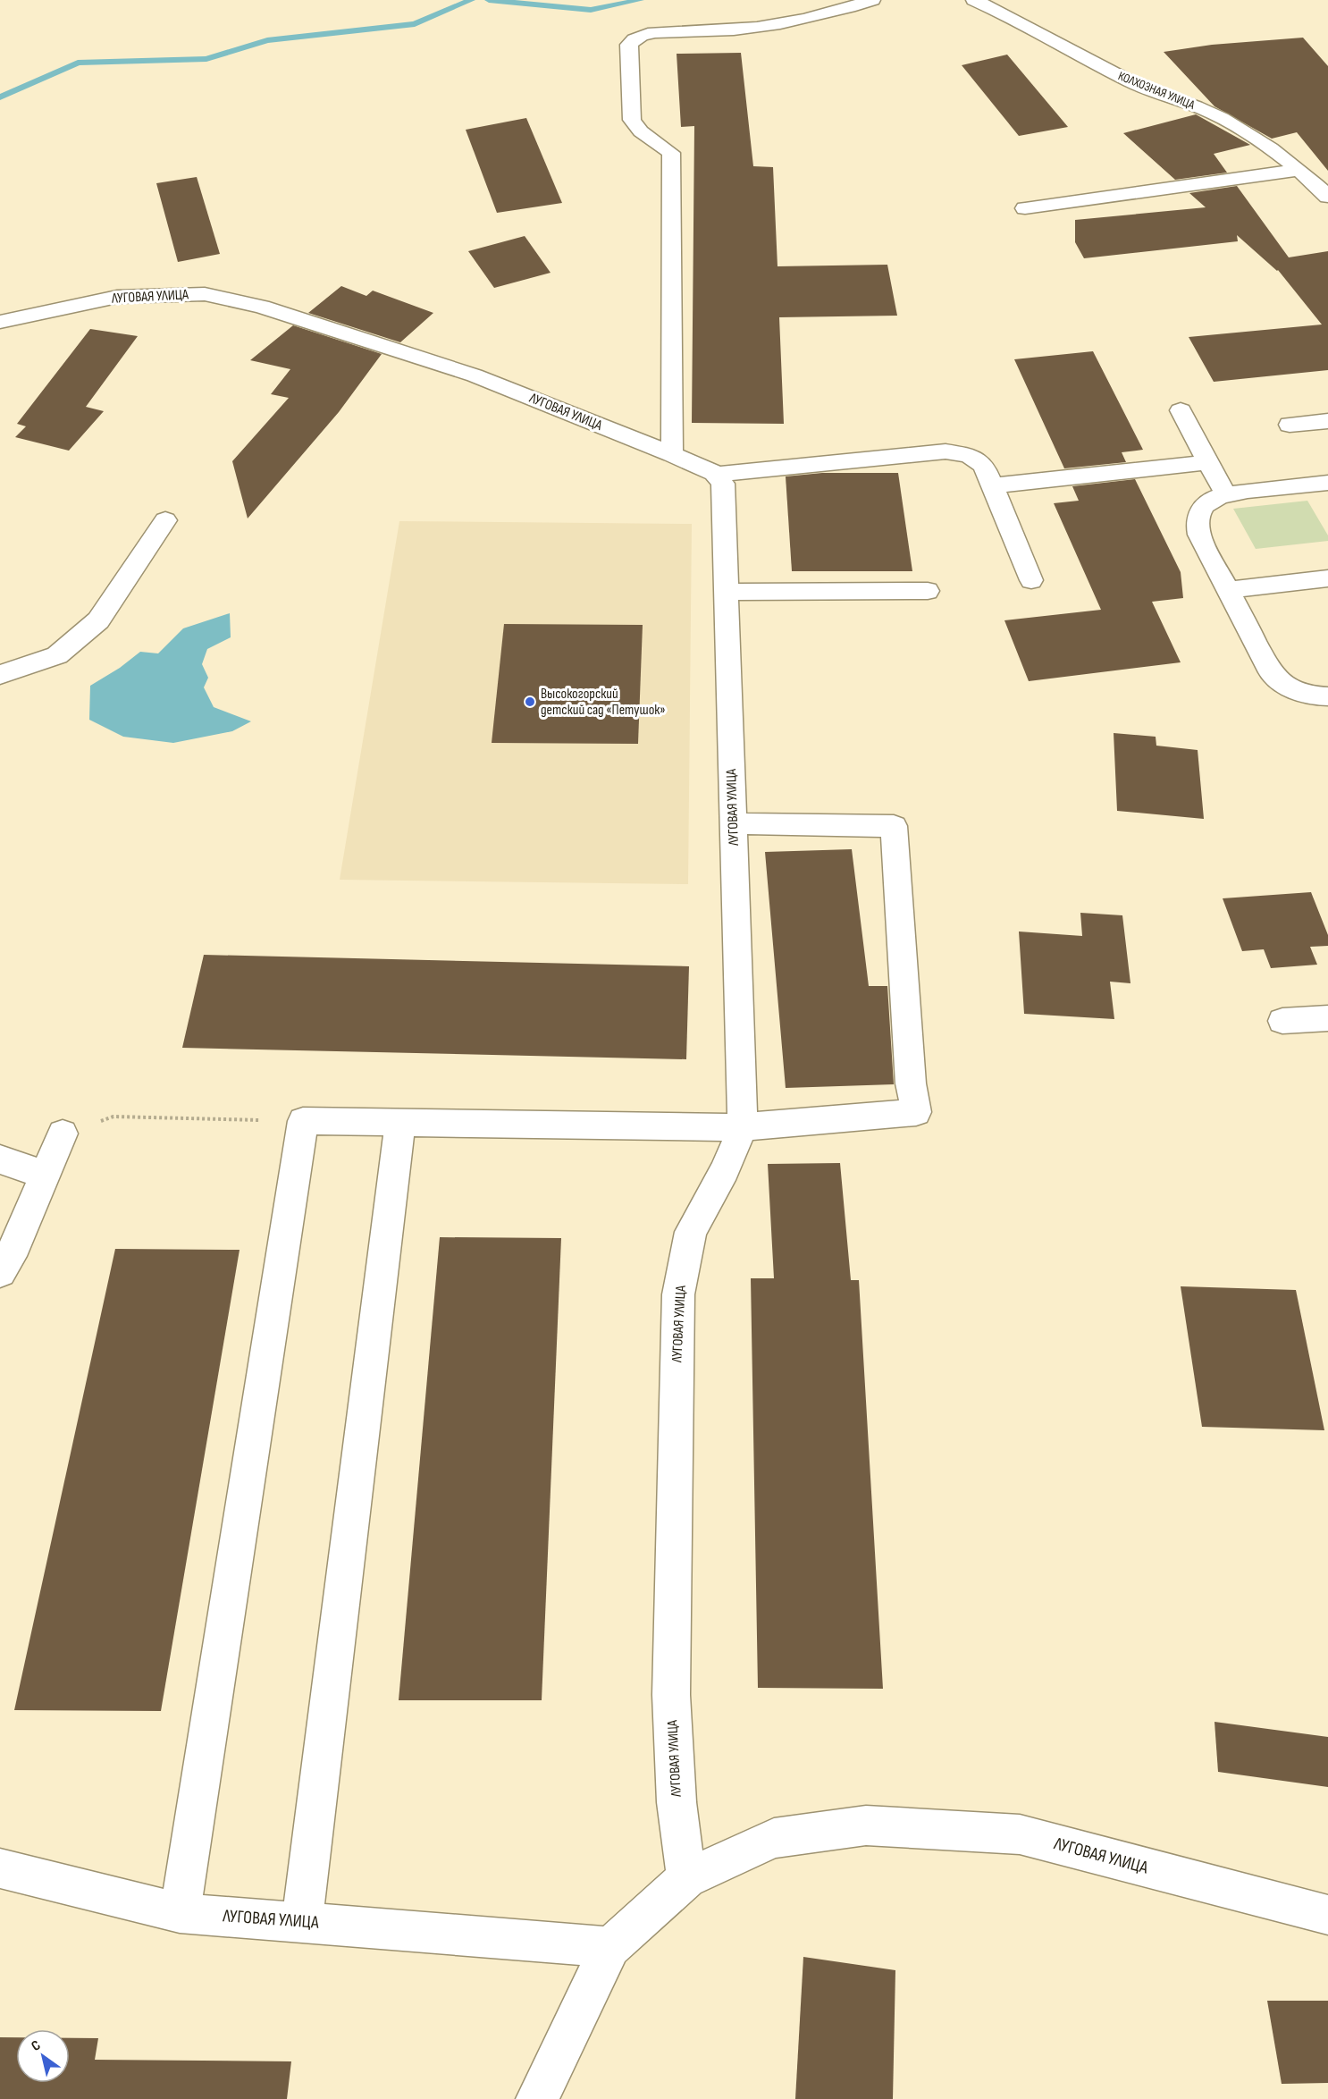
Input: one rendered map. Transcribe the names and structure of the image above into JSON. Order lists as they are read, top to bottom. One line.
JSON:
{"streets":{"street":["КОЛХОЗНАЯ УЛИЦА","ЛУГОВАЯ УЛИЦА"]},"places":["Высокогорский детский сад «Петушок»"],"north":"top left"}
